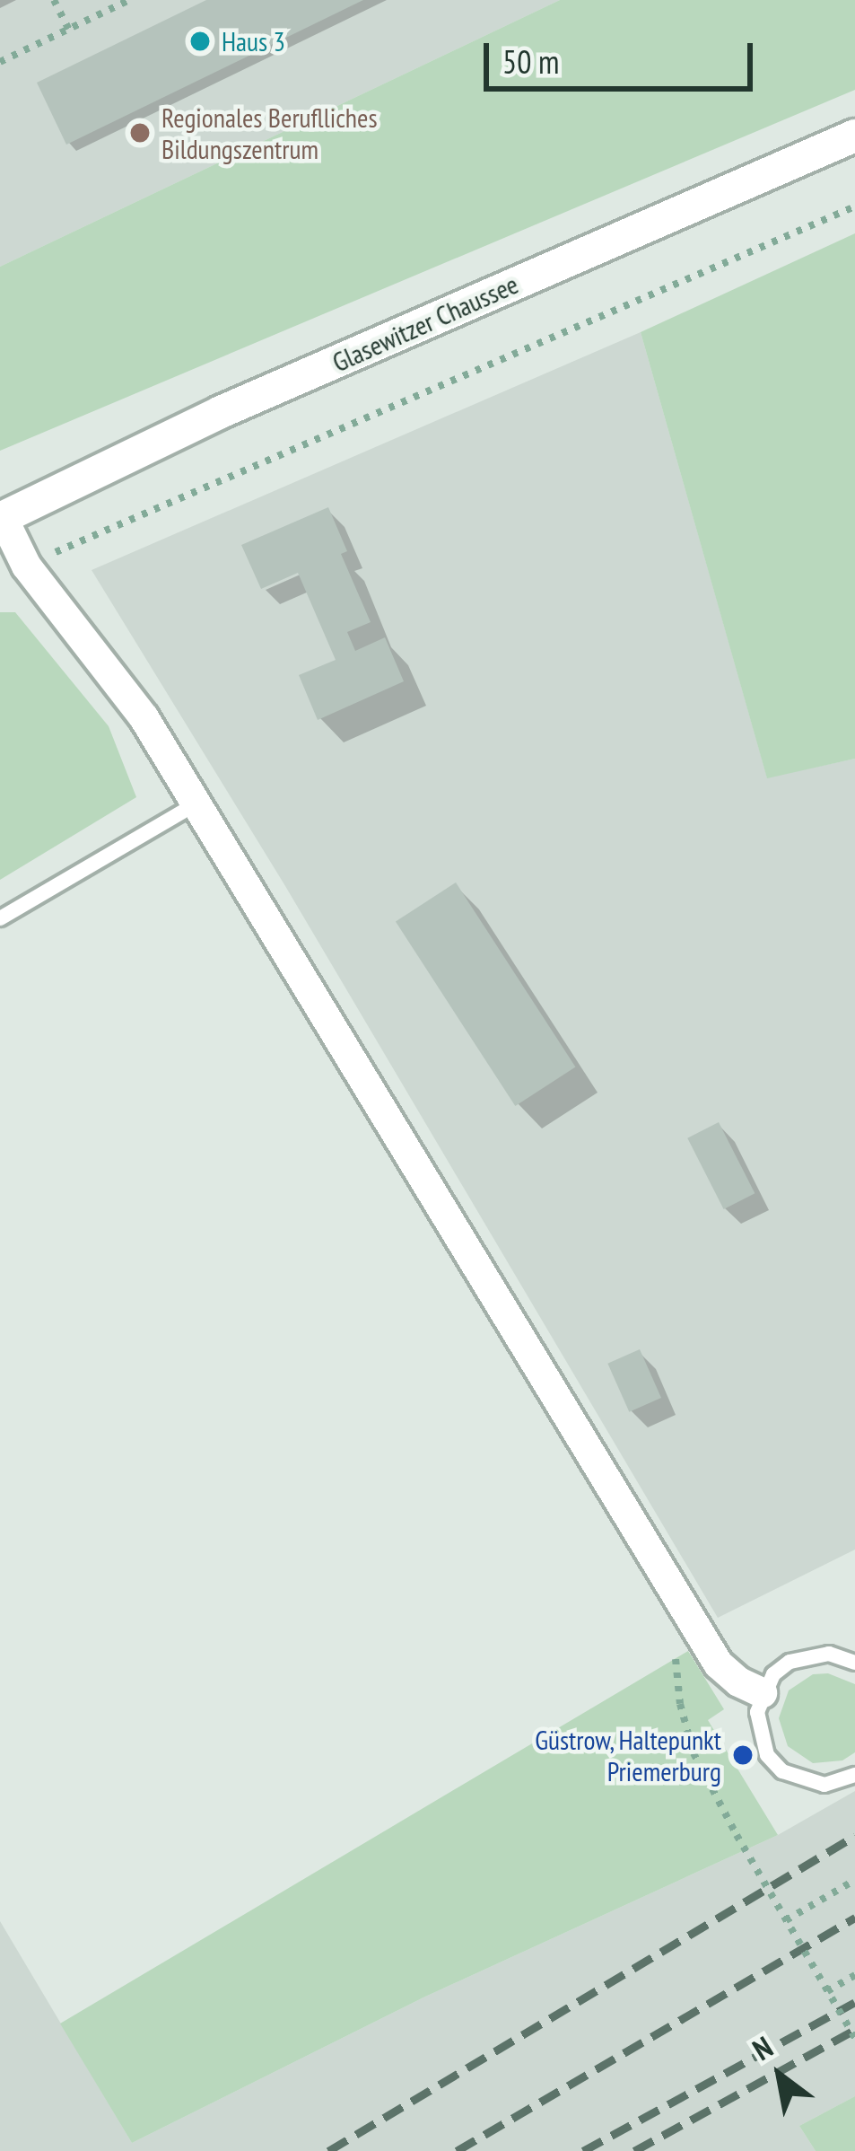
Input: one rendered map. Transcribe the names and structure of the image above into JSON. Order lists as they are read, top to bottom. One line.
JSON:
{"streets":{"main road":["Glasewitzer Chaussee"]},"places":["Haus 3","Regionales Beruflliches Bildungszentrum","Güstrow, Haltepunkt Priemerburg"],"scale_bar":"50 m","north":"top left"}
